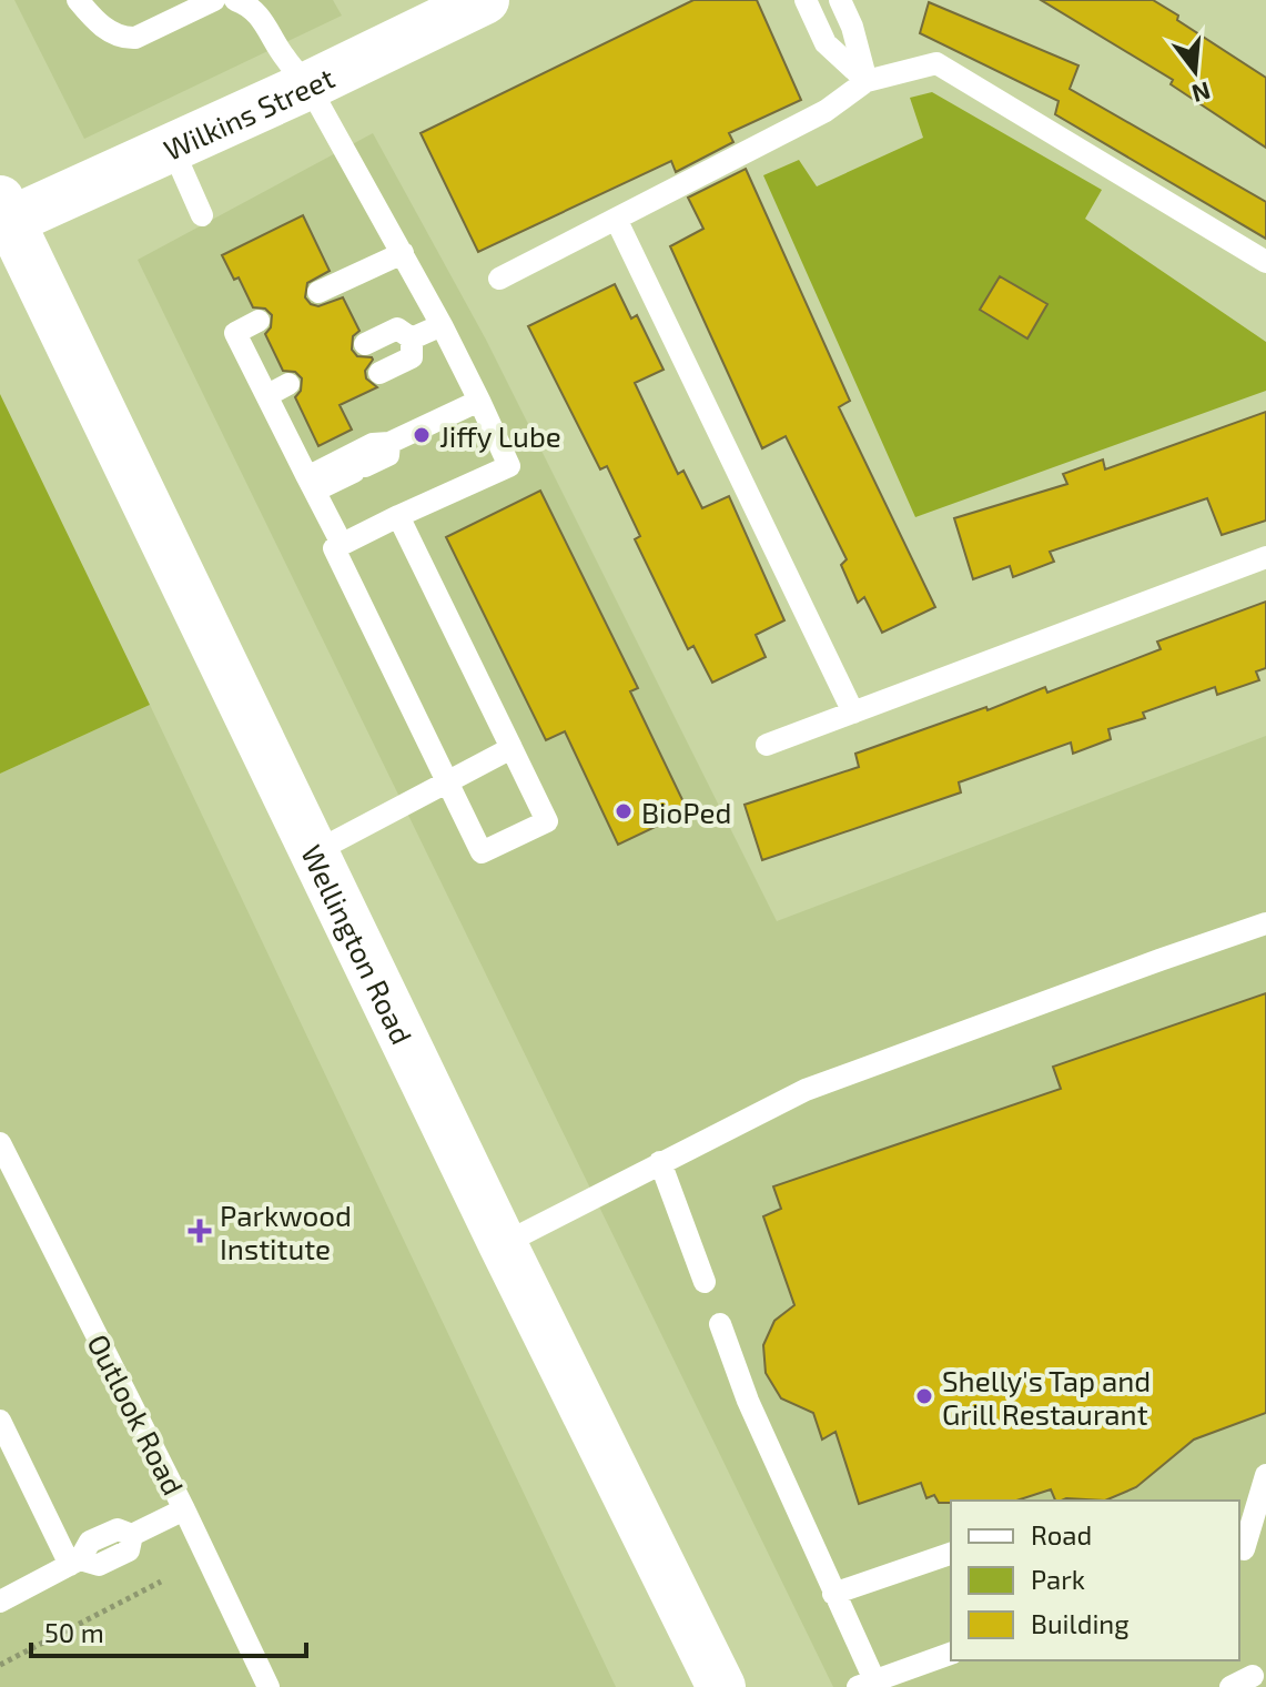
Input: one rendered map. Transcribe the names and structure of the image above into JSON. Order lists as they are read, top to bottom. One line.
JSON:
{"streets":{"main road":["Wilkins Street","Wellington Road"],"lane":["Outlook Road"]},"crossings":[["Wilkins Street","Wellington Road"]],"places":{"other":["Jiffy Lube","BioPed","Shelly's Tap and Grill Restaurant"],"health":["Parkwood Institute"]},"legend":["Road","Park","Building"],"scale_bar":"50 m","north":"bottom"}
